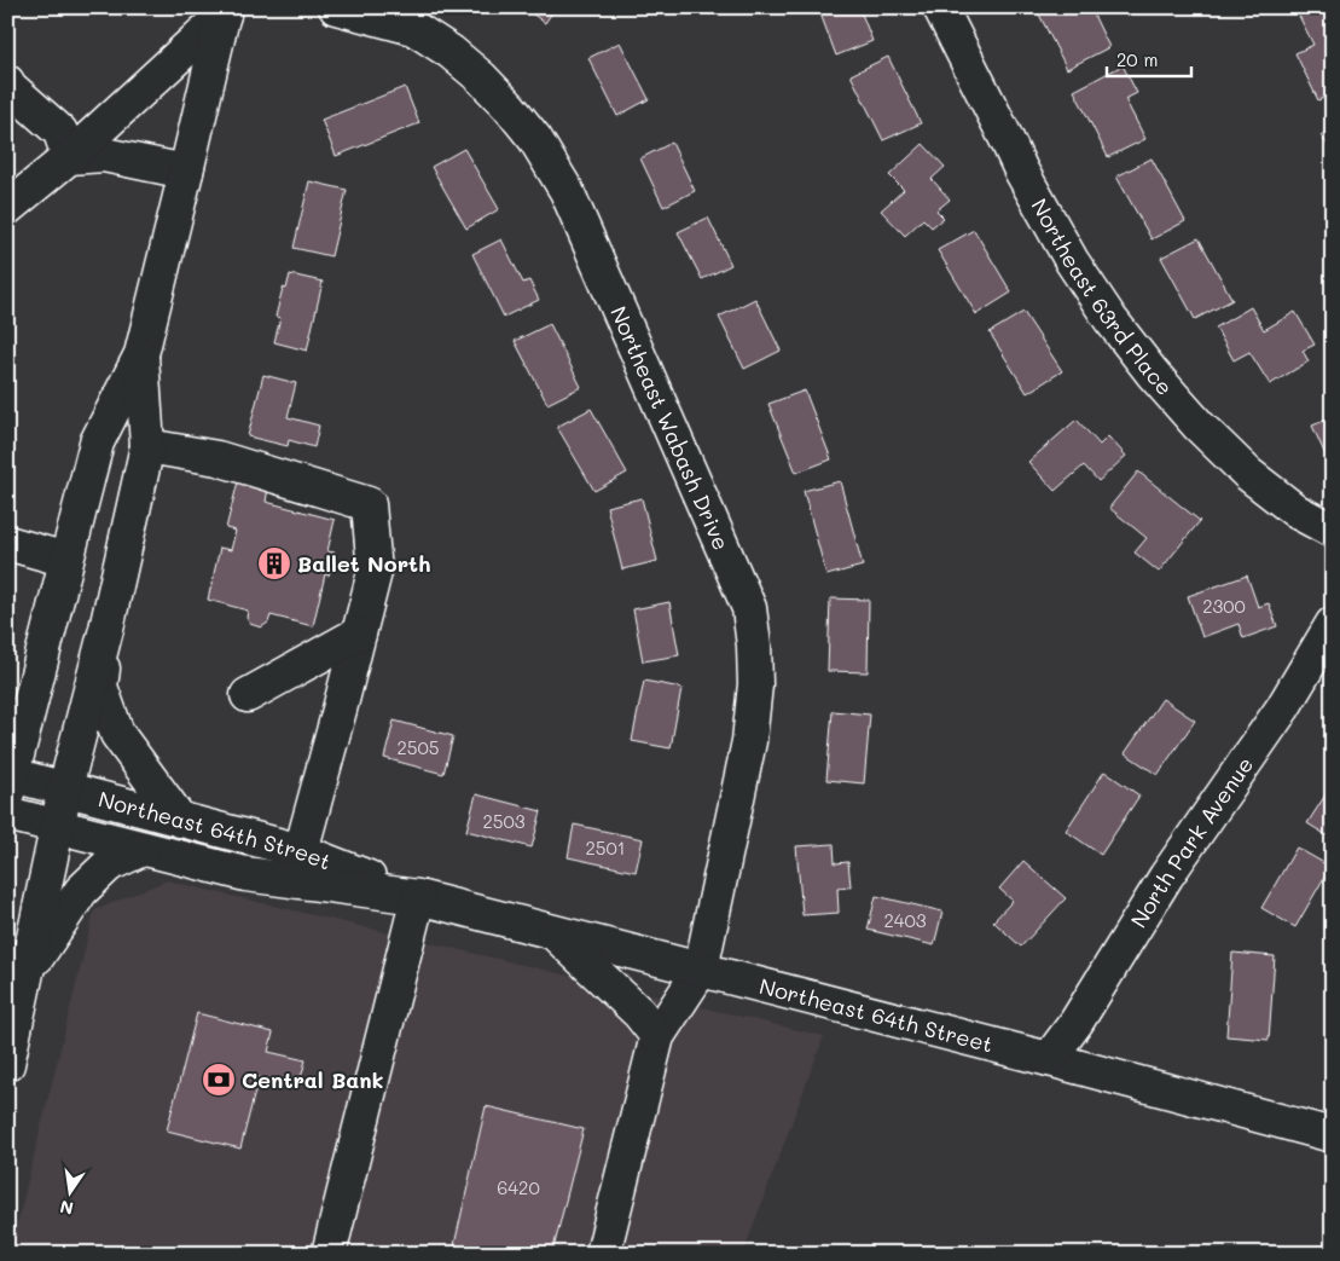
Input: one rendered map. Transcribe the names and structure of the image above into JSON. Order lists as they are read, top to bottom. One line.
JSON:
{"streets":{"street":["Northeast 63rd Place","Northeast Wabash Drive","Northeast 64th Street","North Park Avenue"]},"crossings":[["Northeast Wabash Drive","Northeast 64th Street"],["Northeast 64th Street","North Park Avenue"]],"places":{"building":["Ballet North"],"bank":["Central Bank"]},"house_numbers":["2300","2505","2503","2501","2403","6420"],"scale_bar":"20 m","north":"bottom"}
